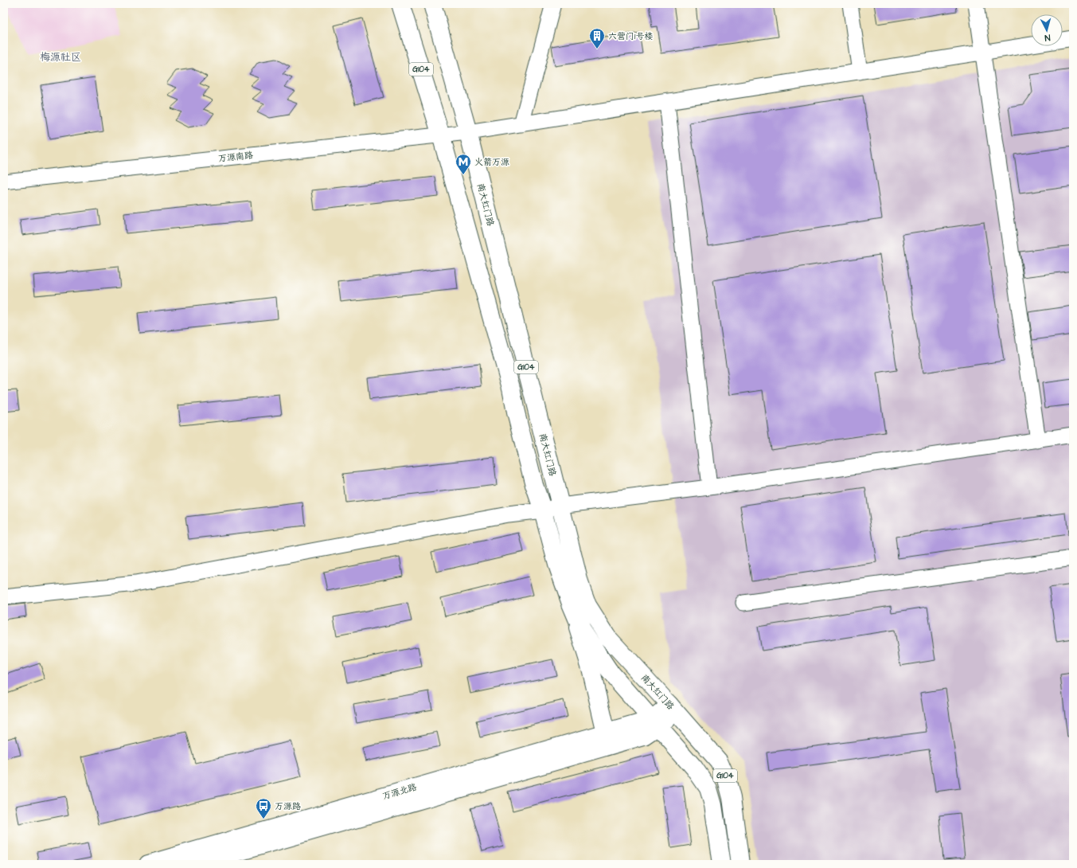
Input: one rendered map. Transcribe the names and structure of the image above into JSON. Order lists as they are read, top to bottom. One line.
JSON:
{"streets":{"main road":["G104","南大红门路","万源北路"],"street":["万源南路"]},"crossings":[["G104","万源南路"],["G104","万源北路"],["万源南路","南大红门路"]],"districts":["梅源社区"],"places":{"building":["六营门1号楼"],"metro station":["火箭万源"],"bus stop":["万源路"]},"north":"bottom"}
